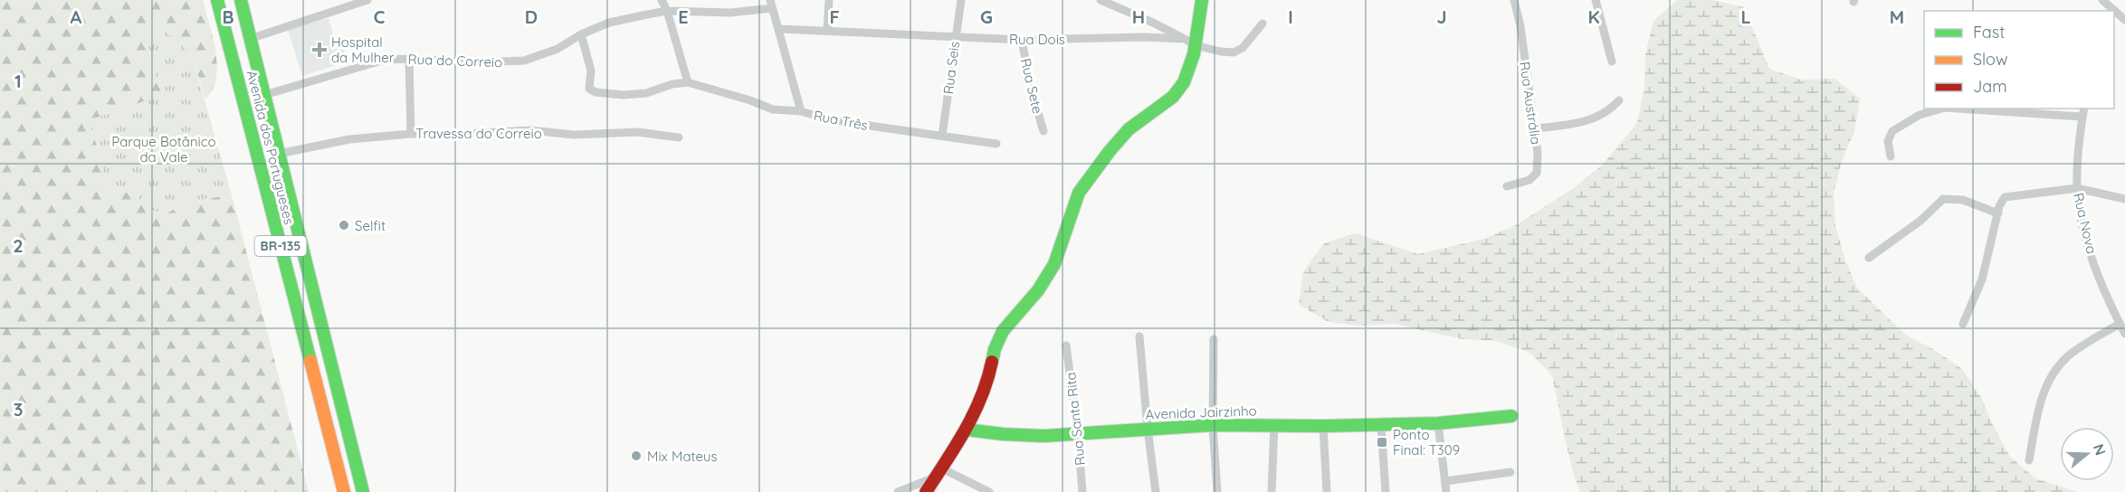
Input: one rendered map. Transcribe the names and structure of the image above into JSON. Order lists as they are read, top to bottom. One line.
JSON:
{"streets":{"main road":["Avenida dos Portugueses","BR-135","Avenida Jairzinho"],"street":["Rua Dois","Rua do Correio","Rua Seis","Rua Sete","Rua Austrália","Rua Três","Travessa do Correio","Rua Nova","Rua Santa Rita"]},"crossings":[["Rua Dois","Rua Seis"],["Rua Dois","Rua Sete"],["Rua Dois","Rua Três"],["Rua do Correio","Rua Três"],["Rua do Correio","Avenida dos Portugueses"],["Rua Seis","Rua Três"],["Travessa do Correio","Avenida dos Portugueses"],["Avenida Jairzinho","Rua Santa Rita"]],"parks":["Parque Botânico da Vale"],"places":{"health":["Hospital da Mulher"],"other":["Selfit","Mix Mateus"],"transit":["Ponto Final: T309"]},"legend":["Fast","Slow","Jam"],"north":"right","grid":{"columns":["A","B","C","D","E","F","G","H","I","J","K","L","M"],"rows":["1","2","3"]}}
